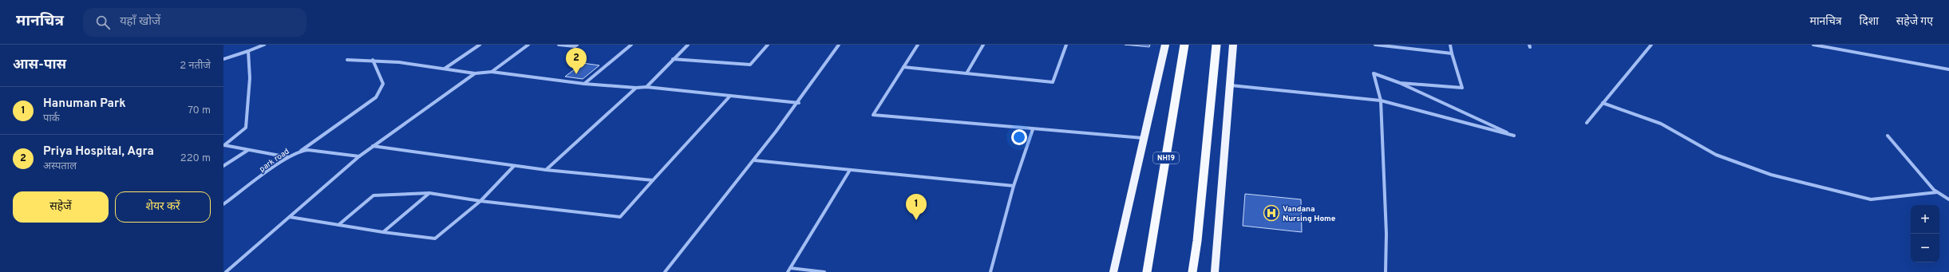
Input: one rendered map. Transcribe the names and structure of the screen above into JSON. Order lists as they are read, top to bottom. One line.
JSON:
{"streets":{"highway":["NH19"],"street":["park road"]},"places":{"hospital":["Vandana Nursing Home"]},"page":{"header":"मानचित्र","search":"यहाँ खोजें","nav":["मानचित्र","दिशा","सहेजे गए"],"heading":["आस-पास","2 नतीजे"],"pins":["2","1"],"list":[{"mark":"1","name":"Hanuman Park","note":"पार्क","value":"70 m"},{"mark":"2","name":"Priya Hospital, Agra","note":"अस्पताल","value":"220 m"}],"buttons":["सहेजें","शेयर करें"],"map_buttons":["+","−"]}}
